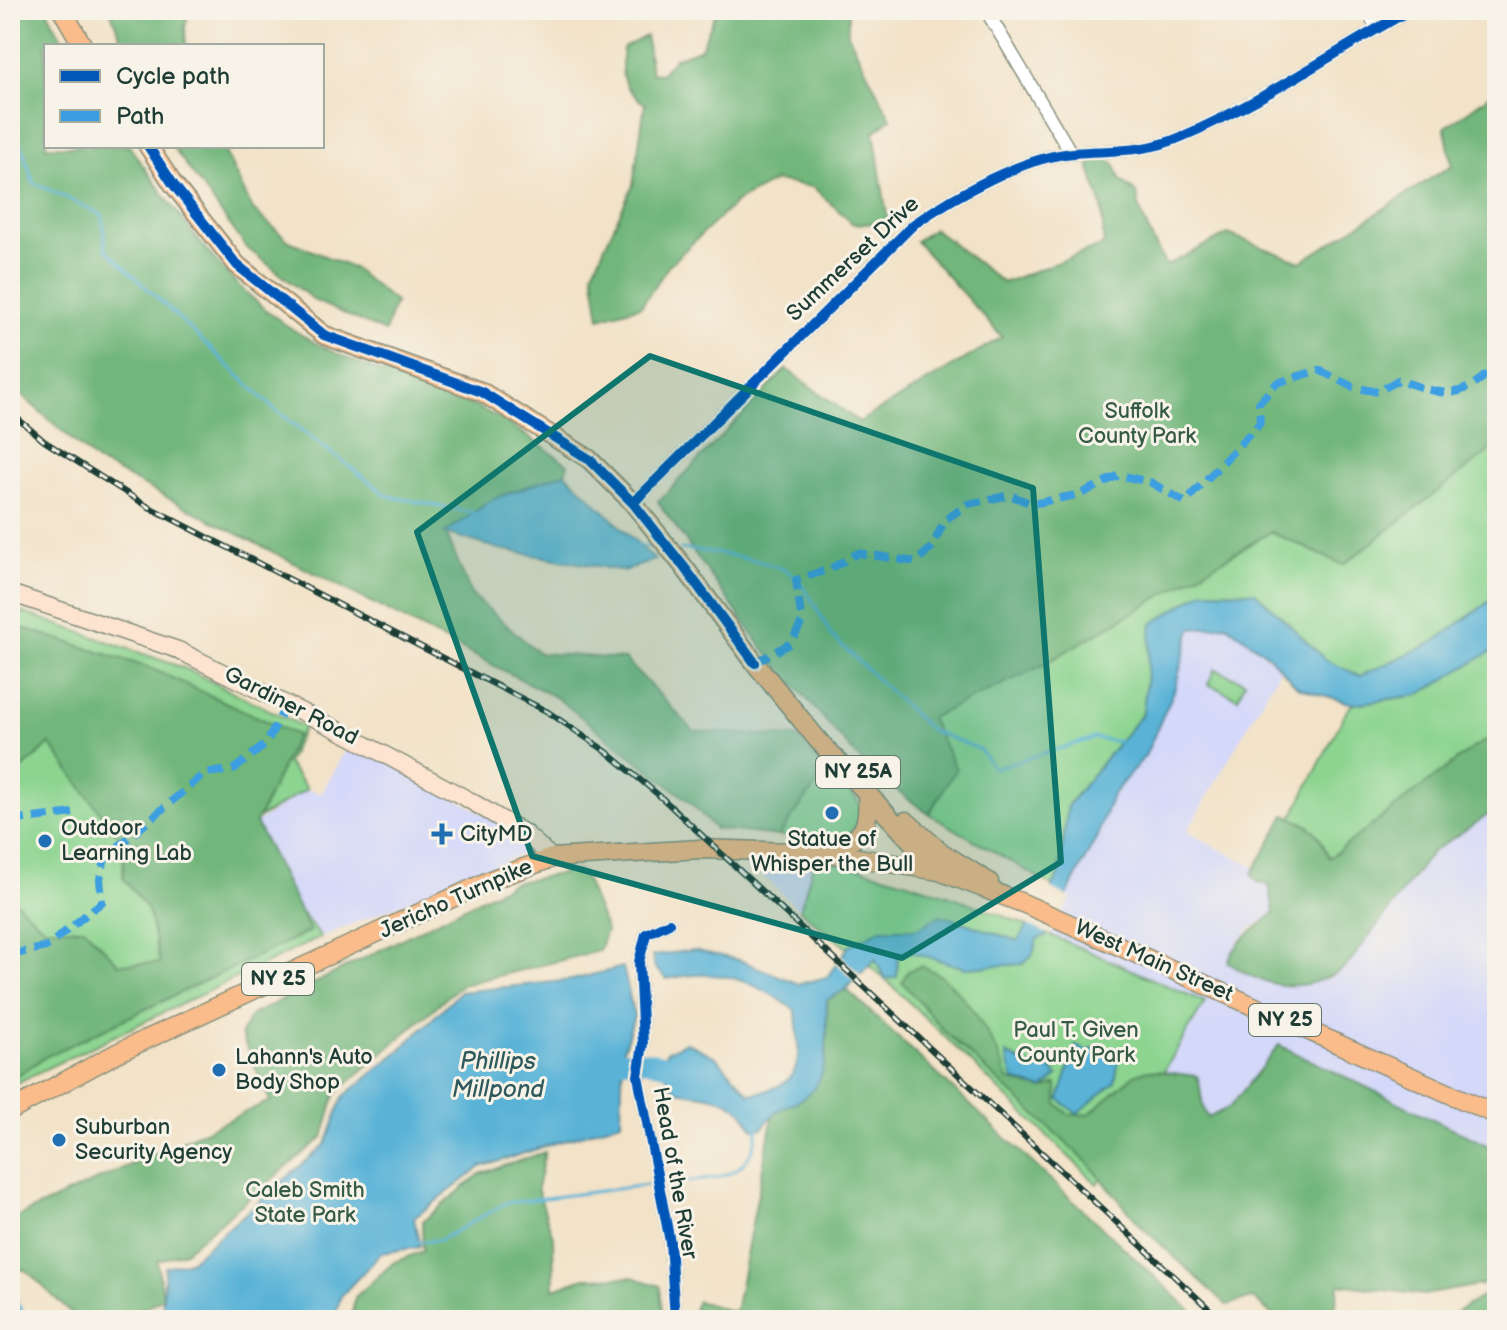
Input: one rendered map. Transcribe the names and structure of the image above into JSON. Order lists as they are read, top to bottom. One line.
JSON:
{"streets":{"main road":["Gardiner Road","NY 25A","Jericho Turnpike","West Main Street","NY 25"],"street":["Summerset Drive","Head of the River"]},"crossings":[["Summerset Drive","NY 25A"],["Gardiner Road","Jericho Turnpike"],["NY 25A","Jericho Turnpike"],["NY 25A","West Main Street"],["Jericho Turnpike","West Main Street"]],"water":["Phillips Millpond"],"parks":["Suffolk County Park","Paul T. Given County Park","Caleb Smith State Park"],"places":{"other":["Statue of Whisper the Bull","Outdoor Learning Lab","Lahann's Auto Body Shop","Suburban Security Agency"],"health":["CityMD"]},"legend":["Cycle path","Path"]}
